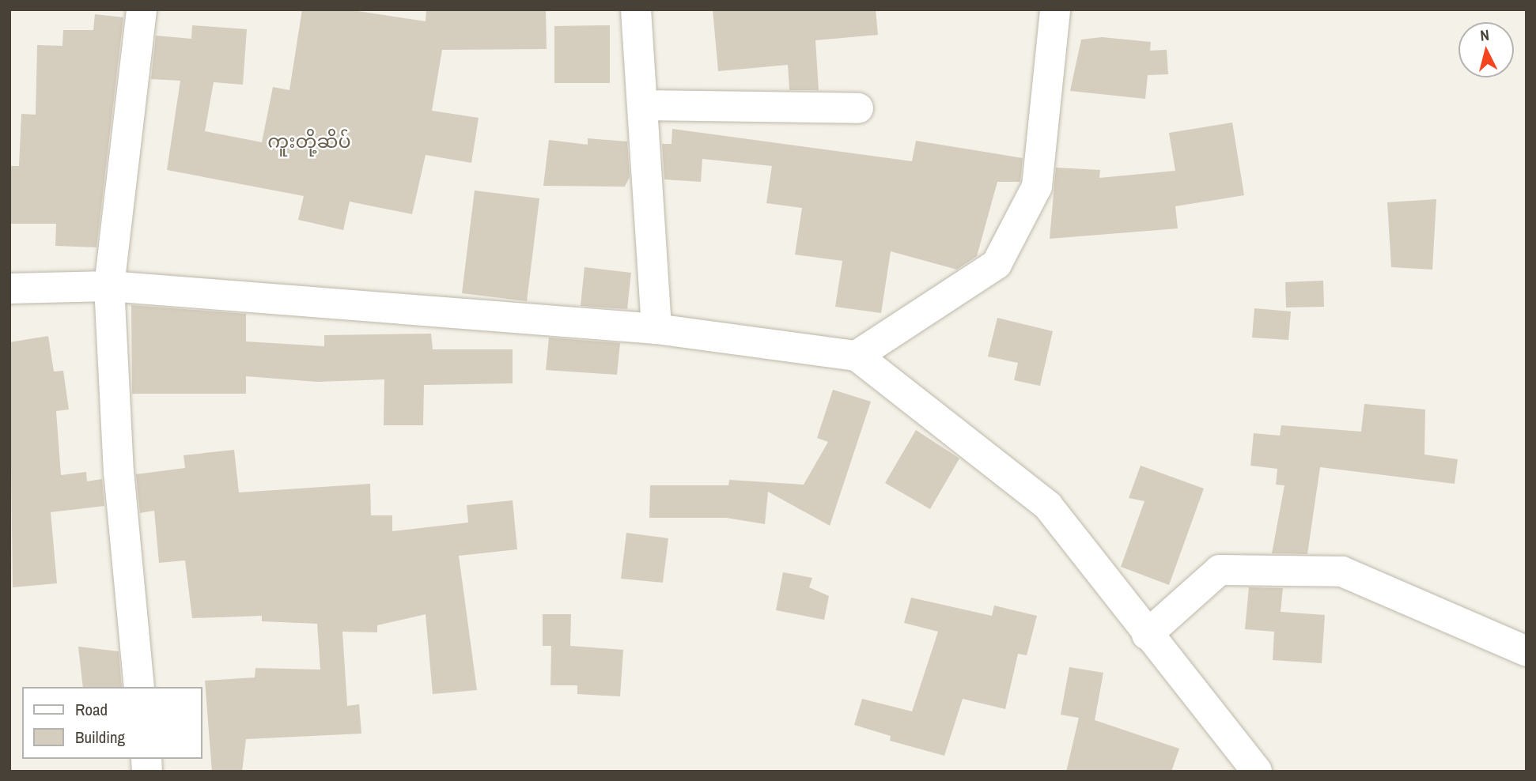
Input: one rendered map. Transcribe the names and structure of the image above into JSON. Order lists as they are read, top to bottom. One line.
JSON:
{"districts":["ကူးတို့ဆိပ်"],"legend":["Road","Building"],"north":"top"}
